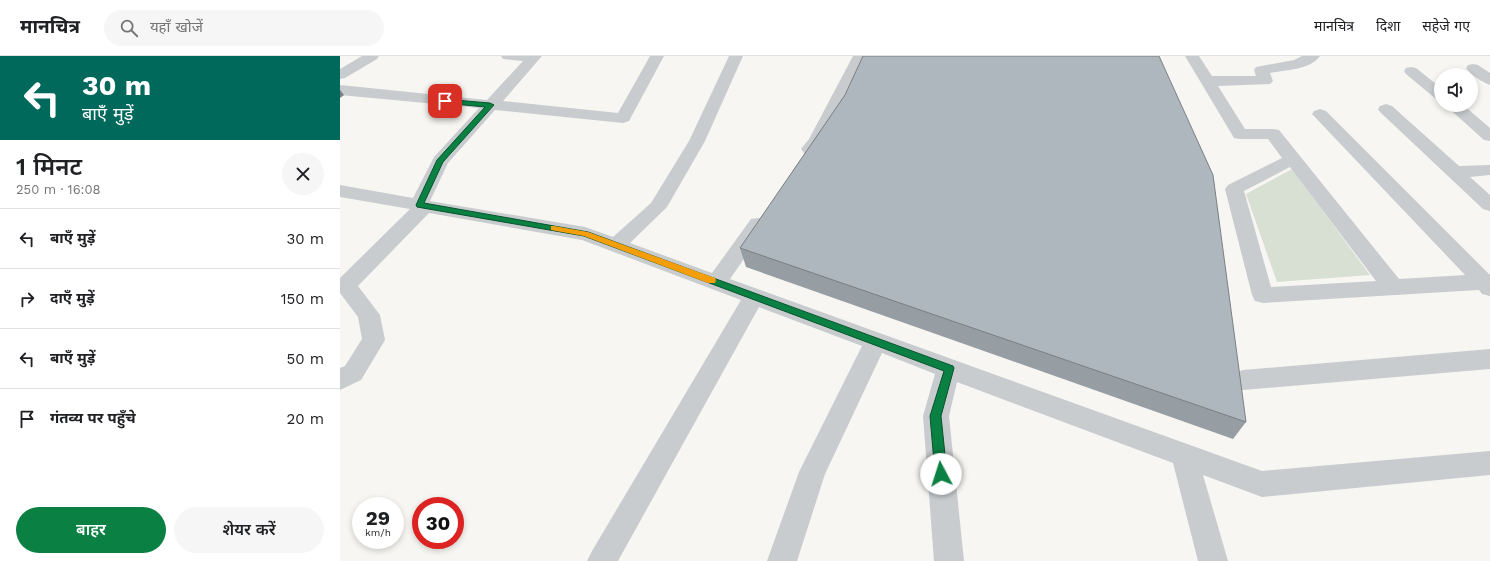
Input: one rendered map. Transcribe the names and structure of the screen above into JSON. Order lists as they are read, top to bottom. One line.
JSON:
{"page":{"header":"मानचित्र","search":"यहाँ खोजें","nav":["मानचित्र","दिशा","सहेजे गए"],"turn":["30 m","बाएँ मुड़ें"],"heading":["1 मिनट","250 m · 16:08"],"list":[{"name":"बाएँ मुड़ें","value":"30 m"},{"name":"दाएँ मुड़ें","value":"150 m"},{"name":"बाएँ मुड़ें","value":"50 m"},{"name":"गंतव्य पर पहुँचे","value":"20 m"}],"speed":"29 km/h","limit":"30","buttons":["बाहर","शेयर करें"]}}
